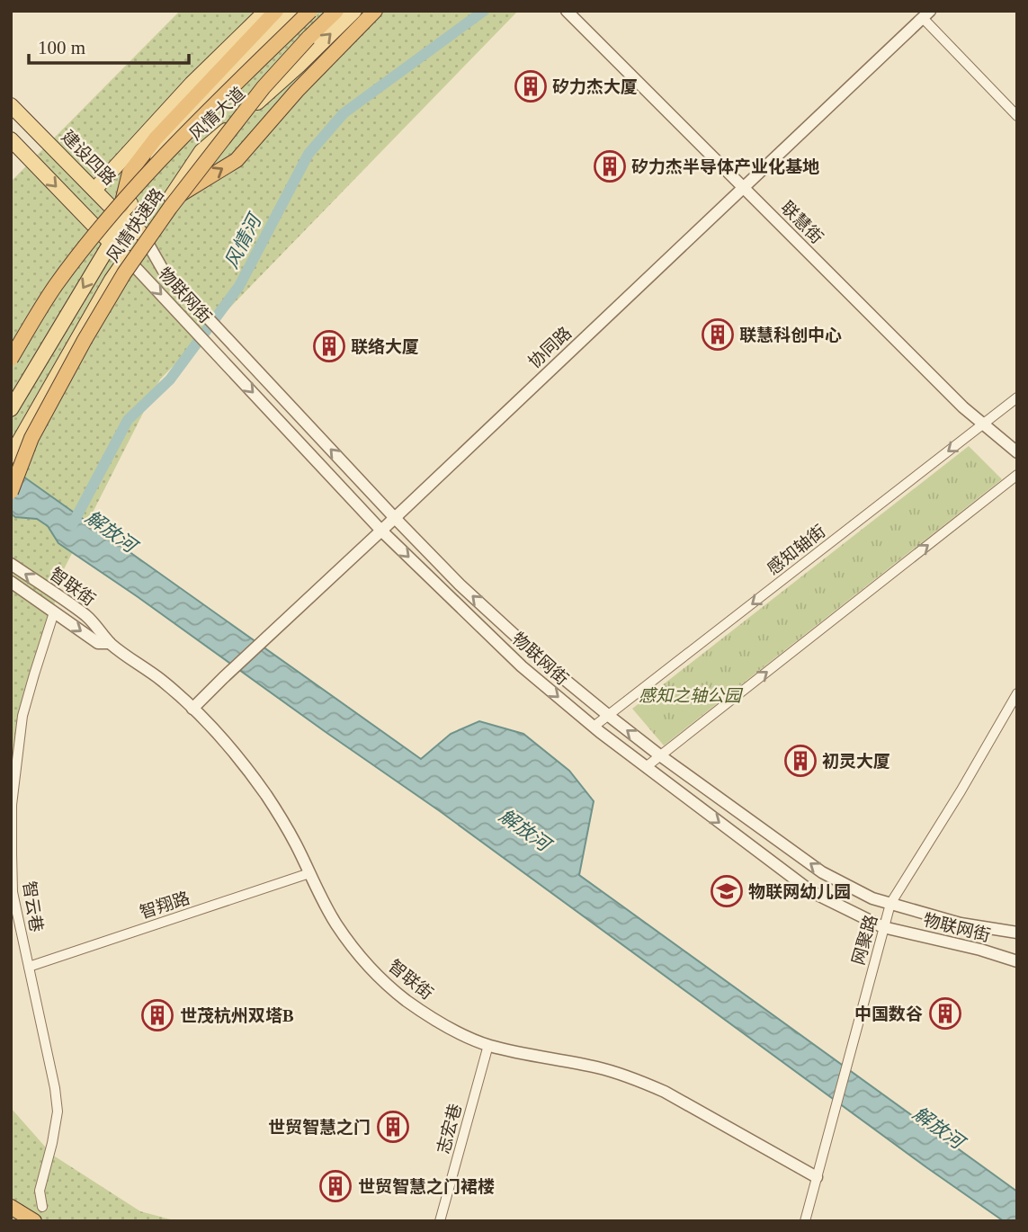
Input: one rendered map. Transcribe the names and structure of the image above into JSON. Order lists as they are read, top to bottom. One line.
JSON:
{"streets":{"highway":["风情快速路"],"main road":["风情大道","建设四路"],"street":["联慧街","物联网街","协同路","感知轴街","智联街","智翔路","智云巷","网聚路","志宏巷"]},"crossings":[["风情大道","建设四路"],["风情大道","物联网街"],["建设四路","物联网街"],["联慧街","协同路"],["联慧街","感知轴街"],["物联网街","协同路"],["物联网街","感知轴街"],["物联网街","网聚路"],["协同路","智联街"],["智联街","智翔路"],["智联街","智云巷"],["智联街","网聚路"],["智联街","志宏巷"],["智翔路","智云巷"]],"water":["风情河","解放河"],"parks":["感知之轴公园"],"places":{"building":["矽力杰大厦","矽力杰半导体产业化基地","联慧科创中心","联络大厦","初灵大厦","中国数谷","世茂杭州双塔B","世贸智慧之门","世贸智慧之门裙楼"],"school or university":["物联网幼儿园"]},"scale_bar":"100 m"}
